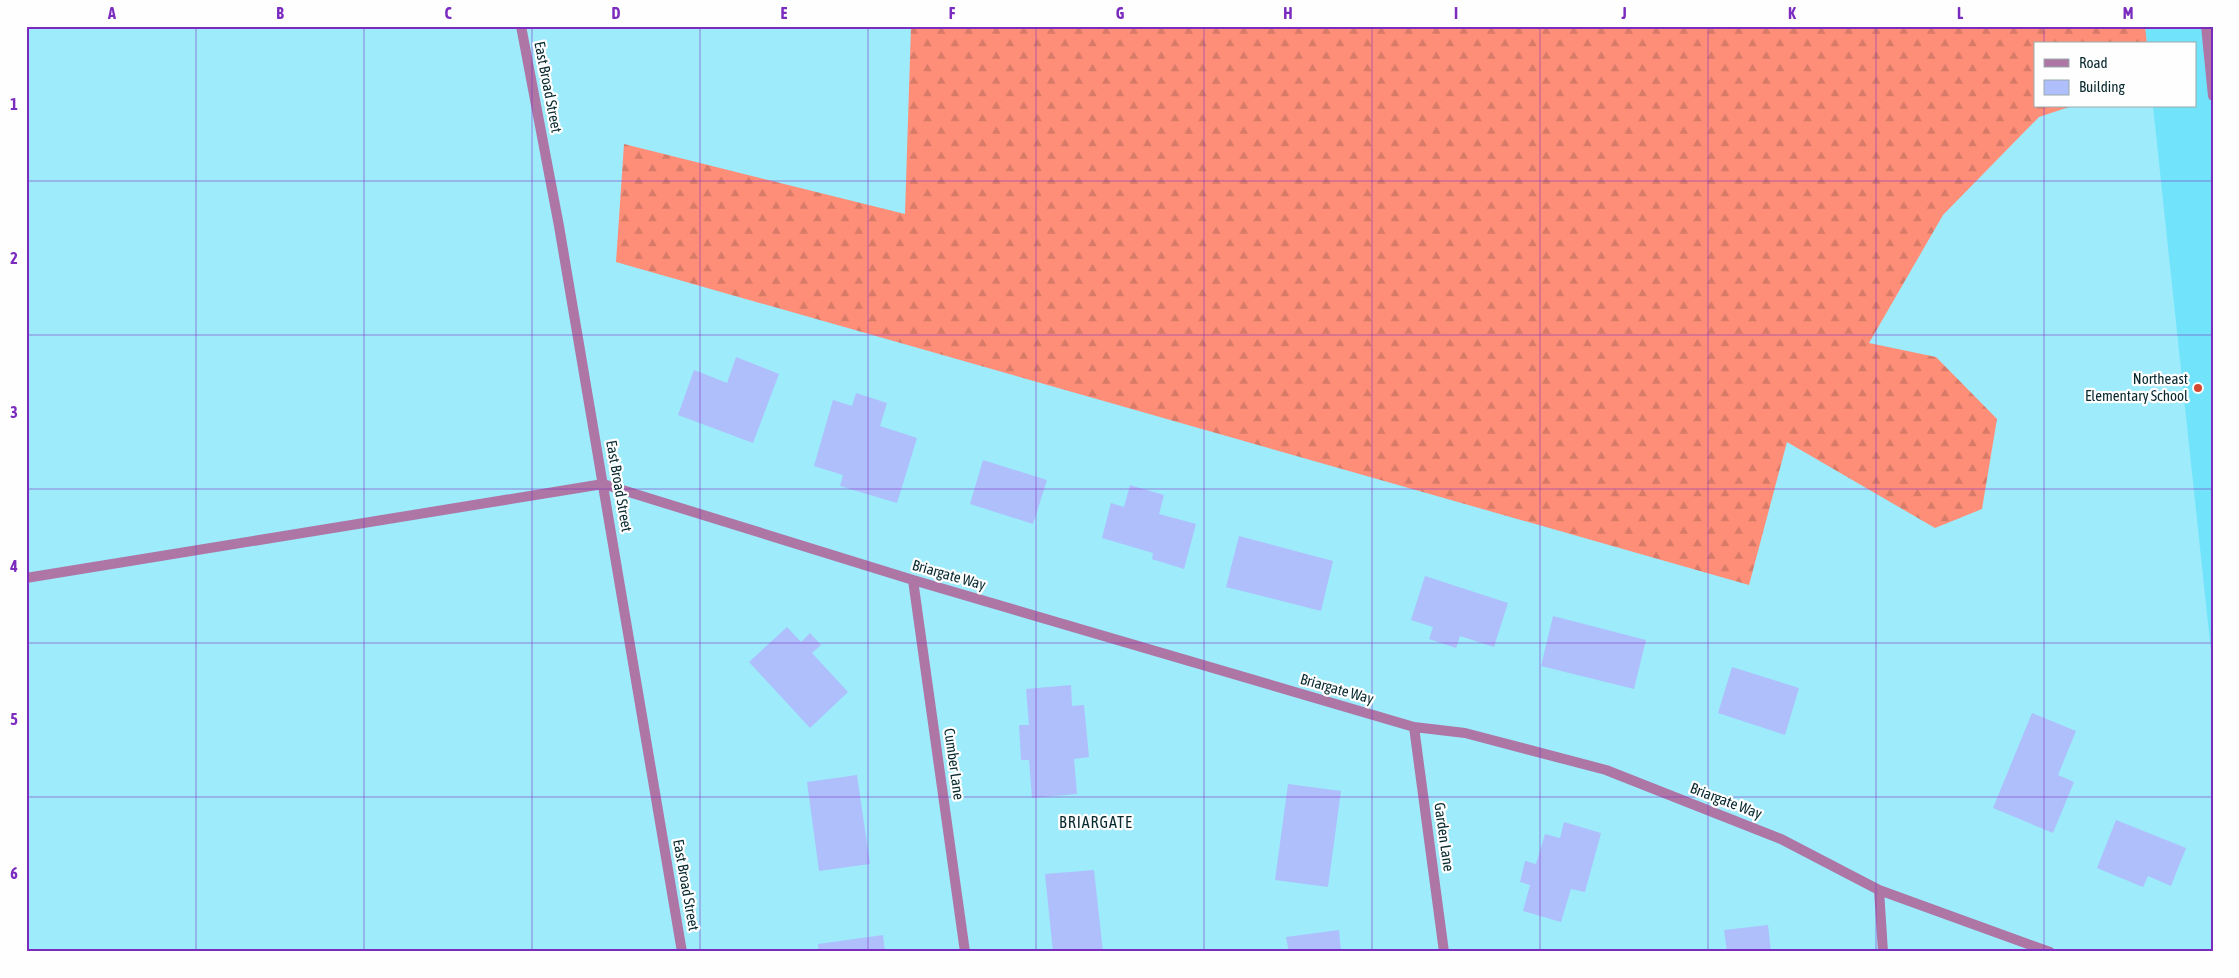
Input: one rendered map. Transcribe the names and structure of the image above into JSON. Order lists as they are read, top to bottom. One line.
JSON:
{"streets":{"street":["East Broad Street","Briargate Way","Cumber Lane","Garden Lane"]},"crossings":[["East Broad Street","Briargate Way"],["Briargate Way","Cumber Lane"],["Briargate Way","Garden Lane"]],"districts":["BRIARGATE"],"places":["Northeast Elementary School"],"legend":["Road","Building"],"grid":{"columns":["A","B","C","D","E","F","G","H","I","J","K","L","M"],"rows":["1","2","3","4","5","6"]}}
